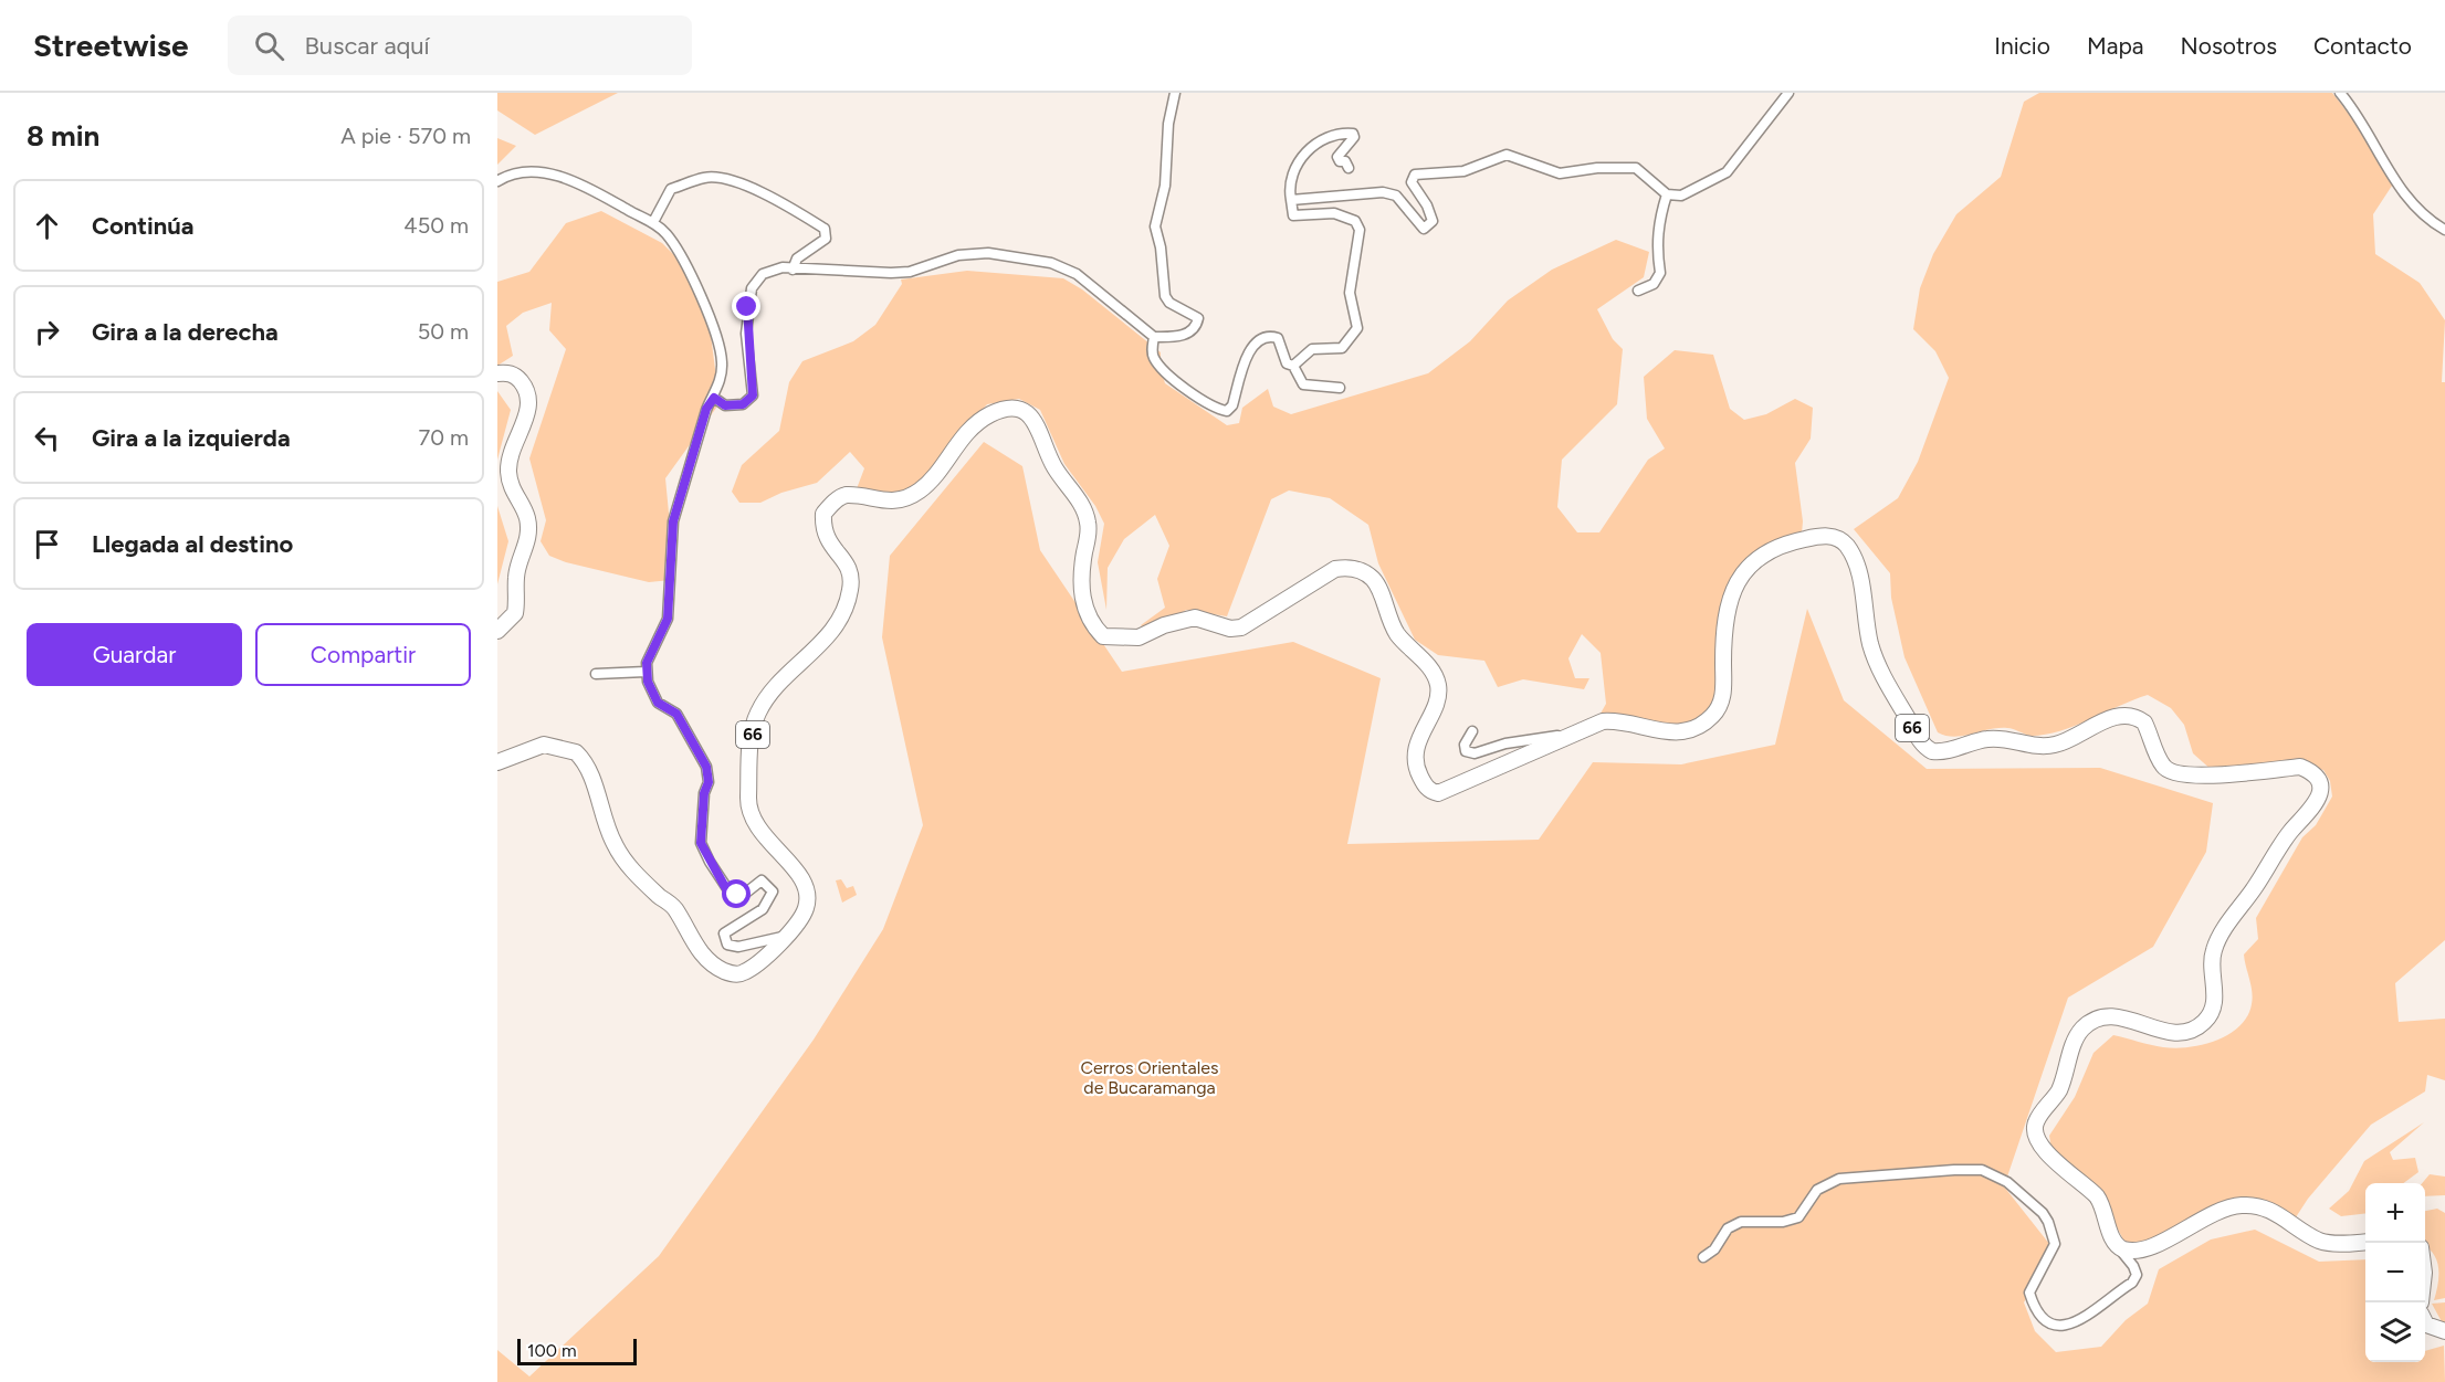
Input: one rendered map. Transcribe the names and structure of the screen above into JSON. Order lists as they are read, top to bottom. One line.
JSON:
{"streets":{"highway":["66"]},"parks":["Cerros Orientales de Bucaramanga"],"scale_bar":"100 m","page":{"header":"Streetwise","search":"Buscar aquí","nav":["Inicio","Mapa","Nosotros","Contacto"],"heading":["8 min","A pie · 570 m"],"list":[["Continúa","450 m"],["Gira a la derecha","50 m"],["Gira a la izquierda","70 m"],"Llegada al destino"],"buttons":["Guardar","Compartir"],"map_buttons":["+","−"],"scale":"100 m"}}
